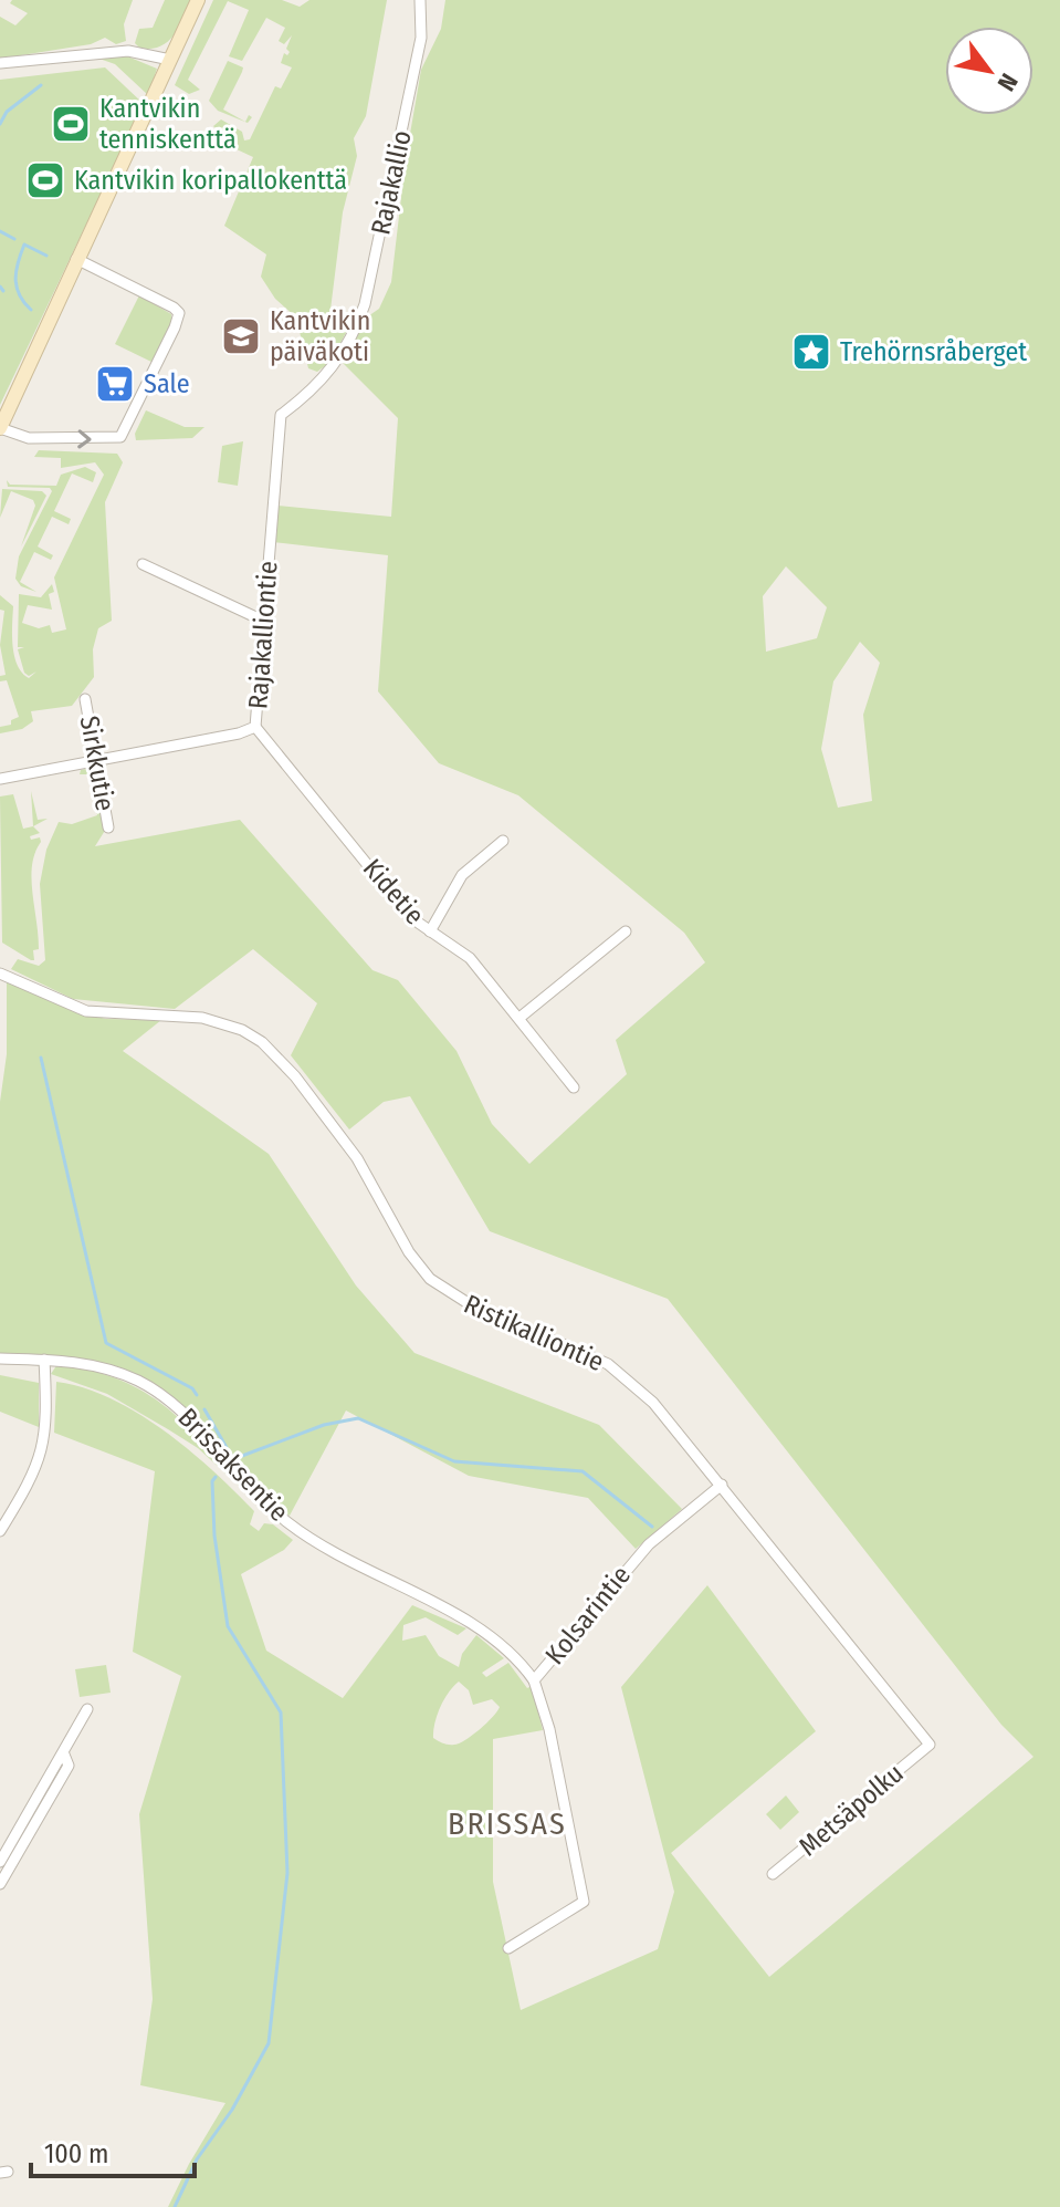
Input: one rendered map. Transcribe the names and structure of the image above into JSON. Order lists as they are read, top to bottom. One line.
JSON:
{"streets":{"street":["Rajakallio","Rajakalliontie","Sirkkutie","Kidetie","Ristikalliontie","Brissaksentie","Kolsarintie","Metsäpolku"]},"crossings":[["Rajakallio","Rajakalliontie"],["Rajakalliontie","Sirkkutie"],["Rajakalliontie","Kidetie"],["Ristikalliontie","Kolsarintie"],["Ristikalliontie","Metsäpolku"],["Brissaksentie","Kolsarintie"]],"districts":["BRISSAS"],"places":{"sports":["Kantvikin tenniskenttä","Kantvikin koripallokenttä"],"school or university":["Kantvikin päiväkoti"],"place":["Trehörnsråberget"],"supermarket":["Sale"]},"scale_bar":"100 m","north":"bottom right"}
